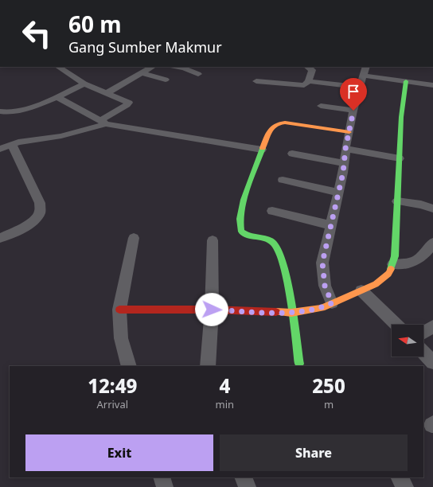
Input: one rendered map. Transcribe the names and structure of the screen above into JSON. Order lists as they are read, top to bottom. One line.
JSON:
{"north":"left","page":{"turn":["60 m","Gang Sumber Makmur"],"eta":["12:49","Arrival","4","min","250","m"],"buttons":["Exit","Share"]}}
